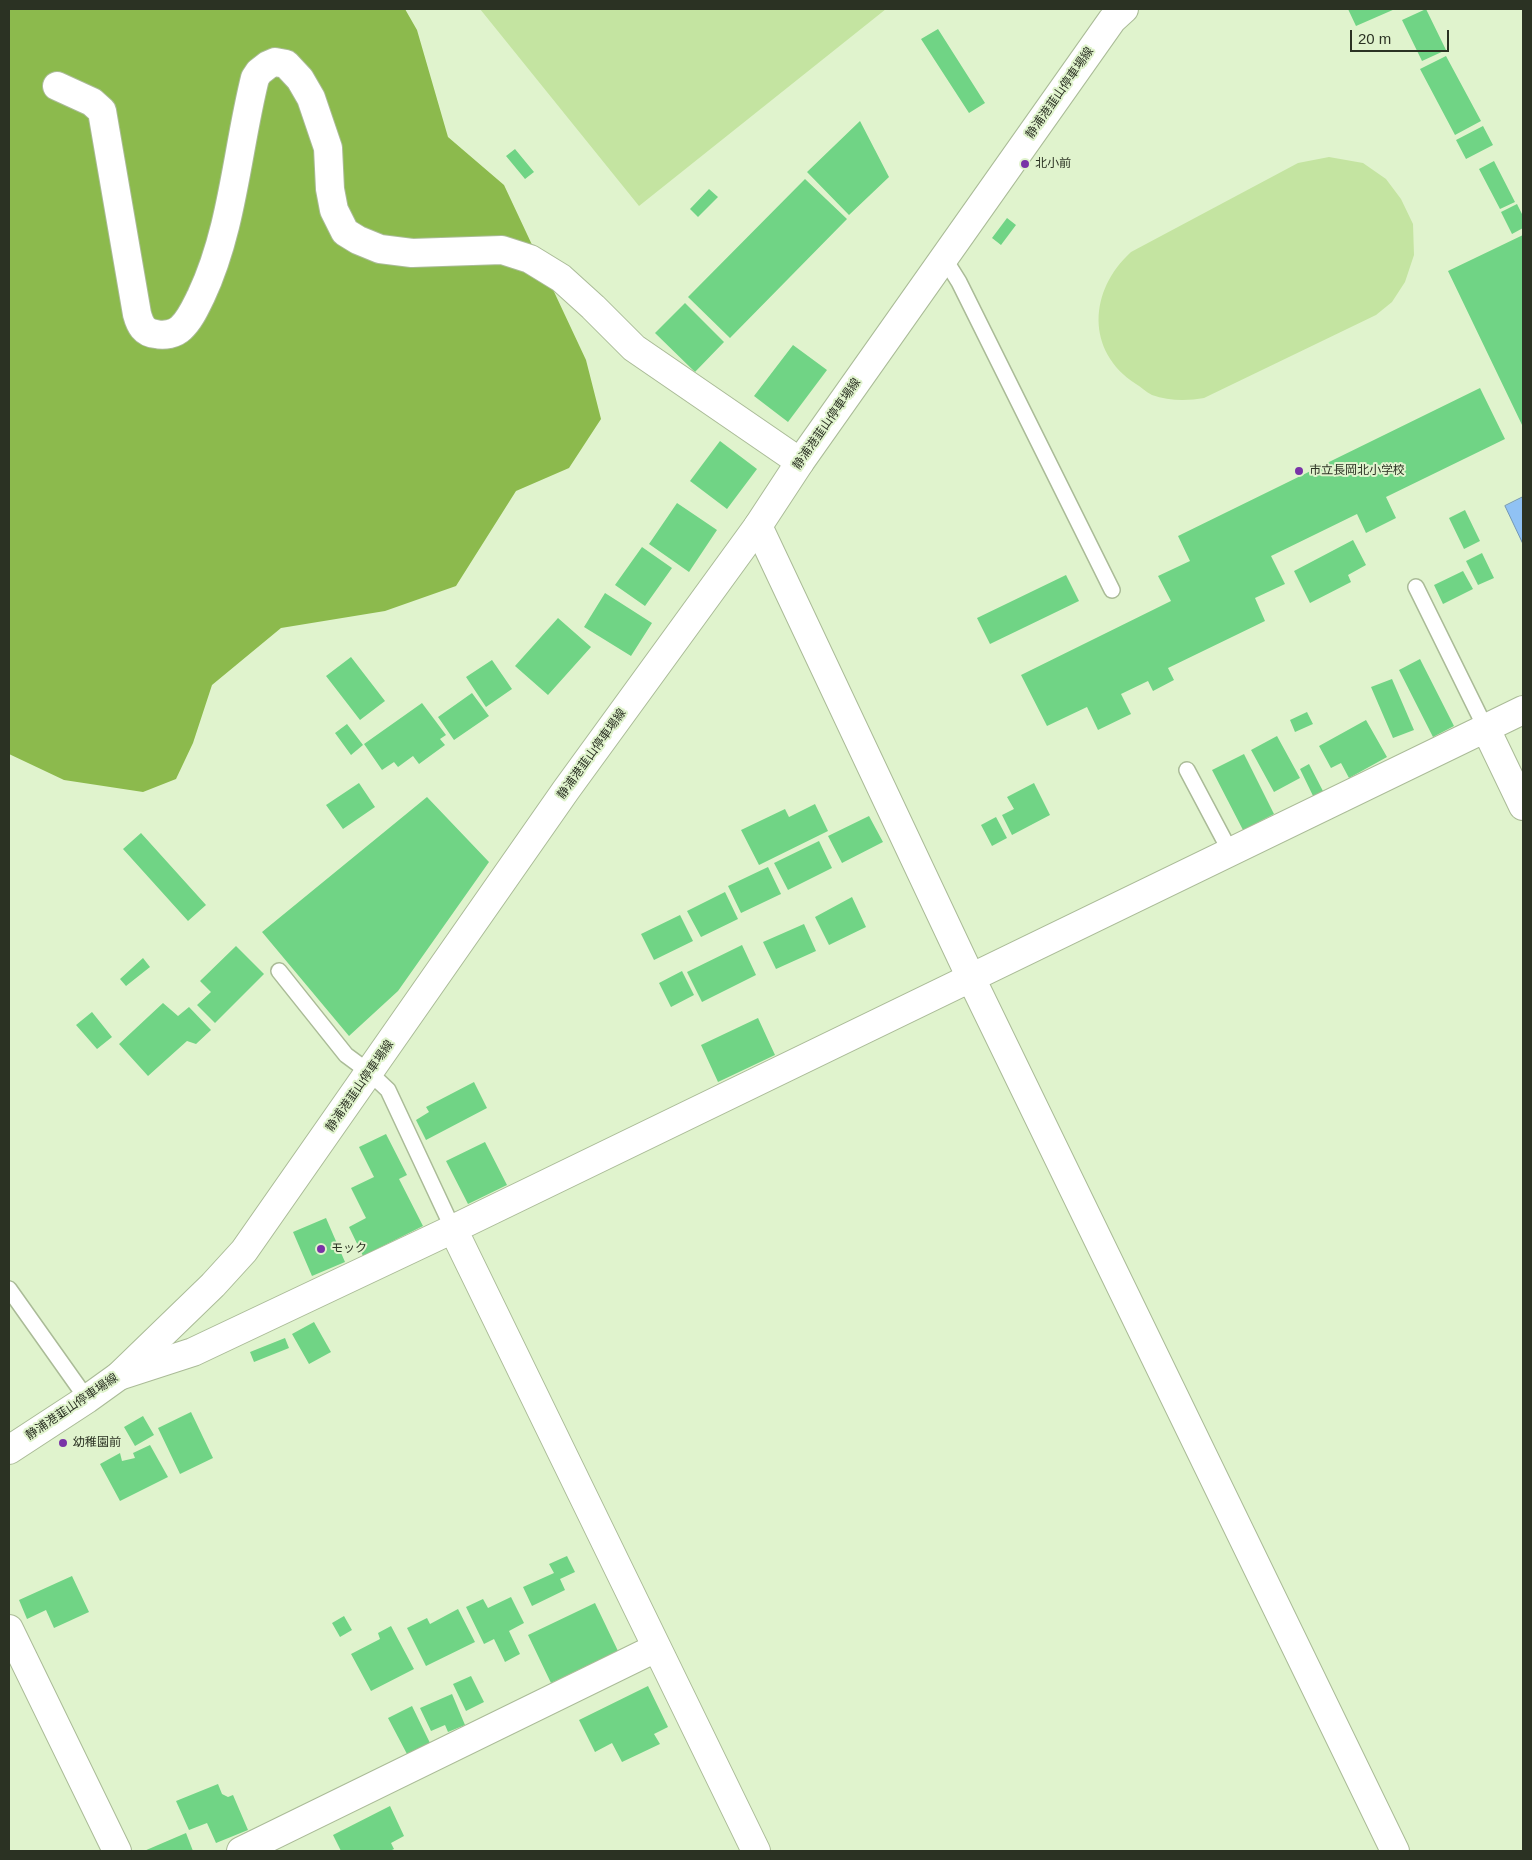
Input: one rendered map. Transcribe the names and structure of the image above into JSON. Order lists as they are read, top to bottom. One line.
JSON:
{"streets":{"street":["静浦港韮山停車場線"]},"places":["北小前","市立長岡北小学校","モック","幼稚園前"],"scale_bar":"20 m"}
